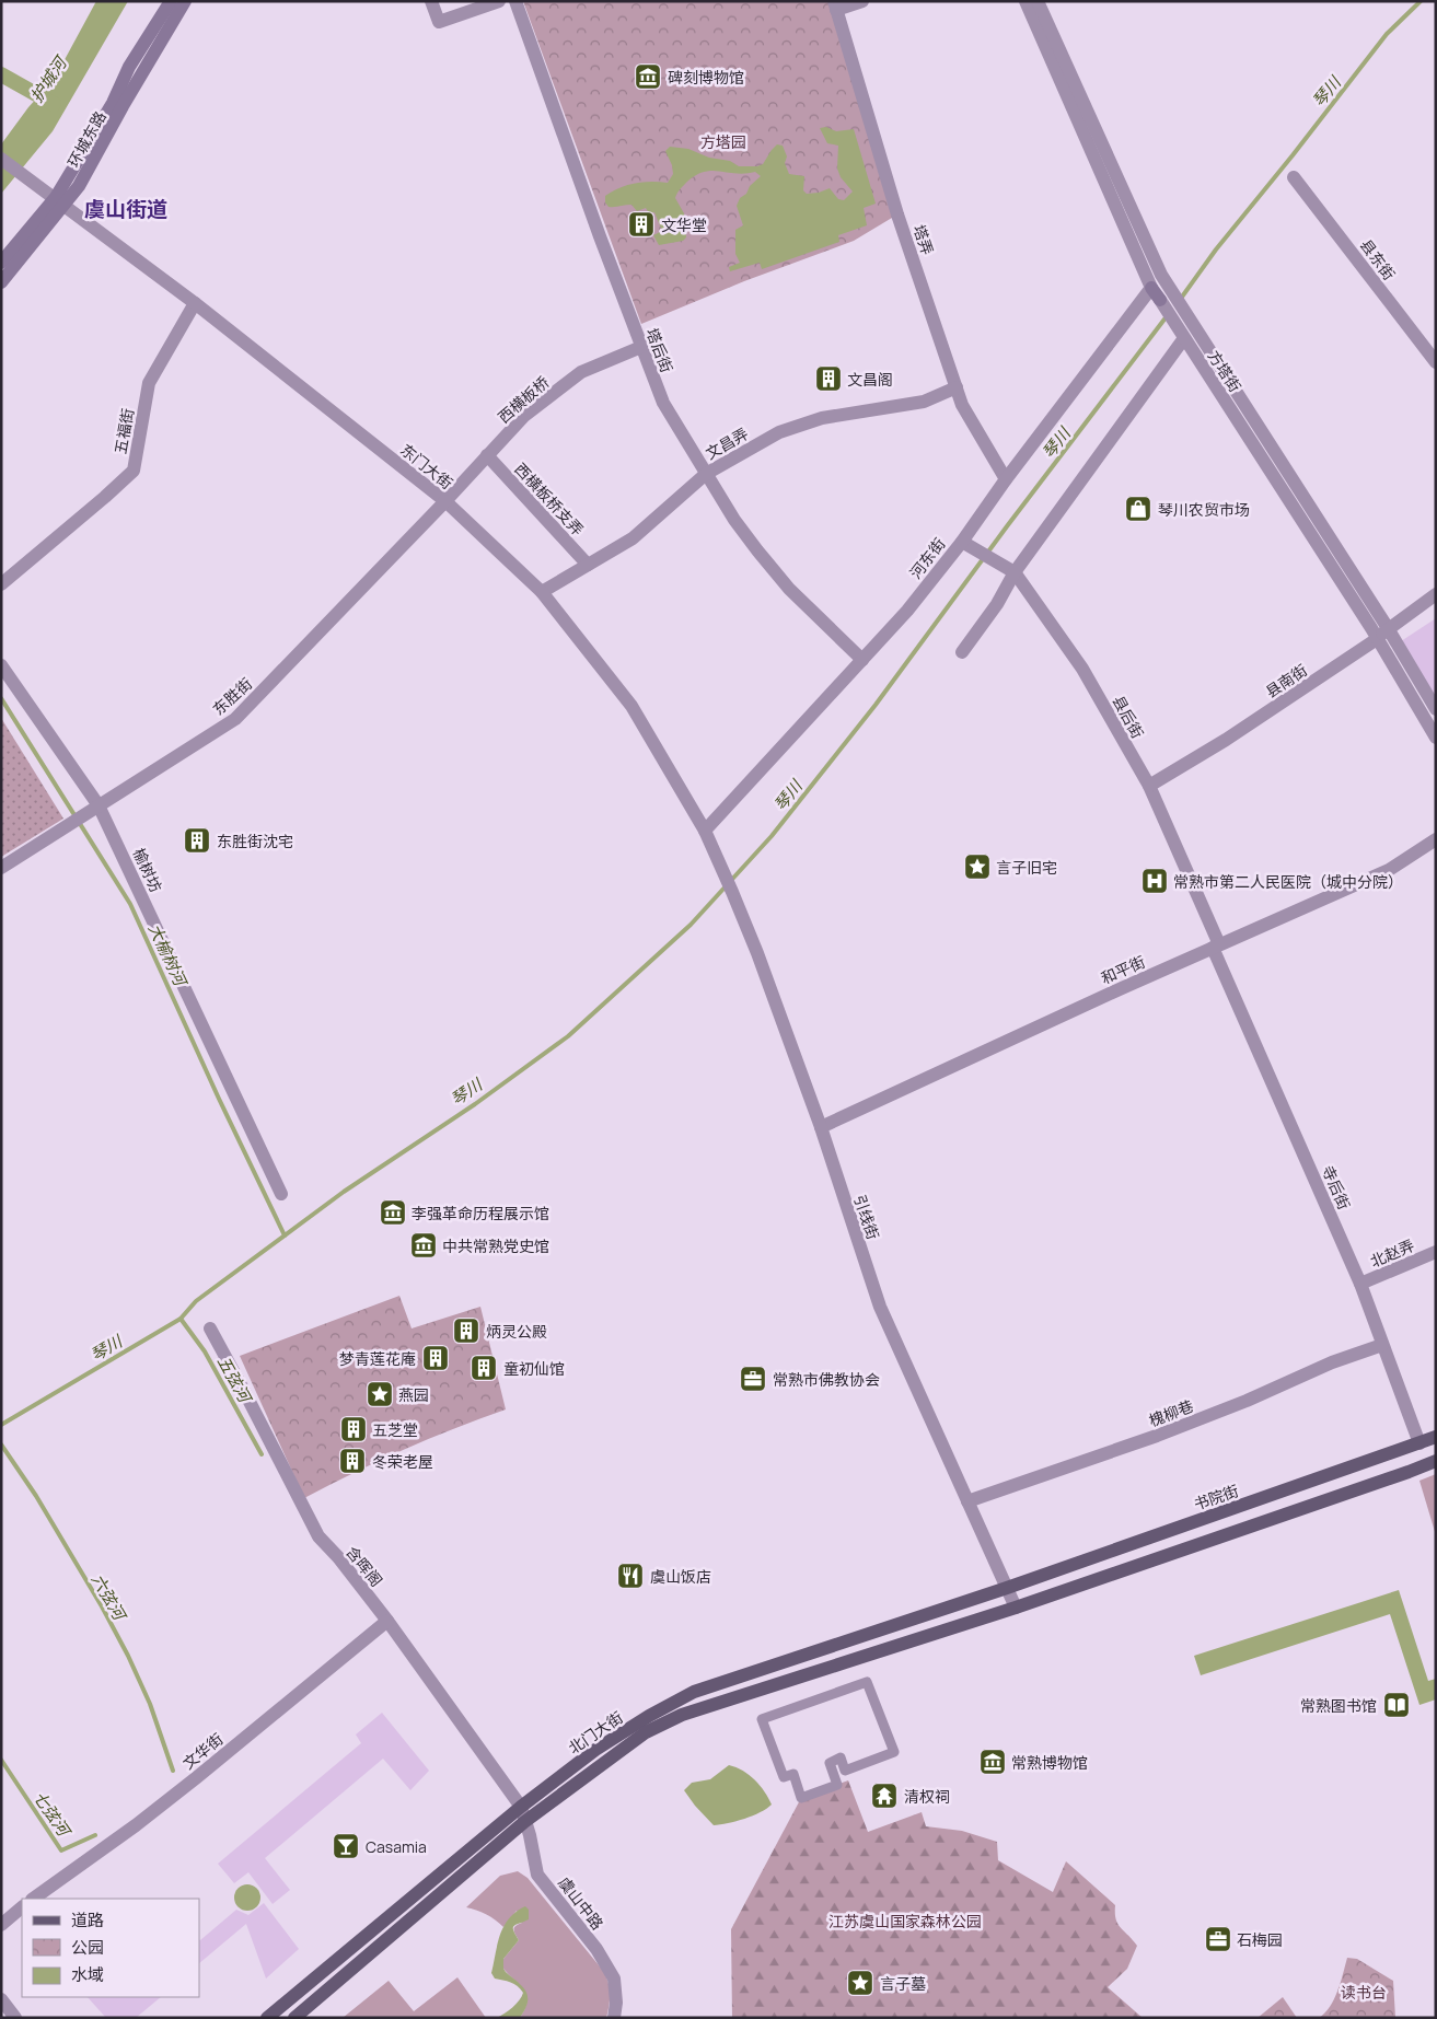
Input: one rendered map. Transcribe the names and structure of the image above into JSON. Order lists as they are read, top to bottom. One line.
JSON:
{"streets":{"main road":["环城东路","方塔街","书院街","北门大街"],"street":["塔弄","县东街","塔后街","西横板桥","五福街","文昌弄","东门大街","西横板桥支弄","河东街","县南街","东胜街","县后街","榆树坊","和平街","寺后街","引线街","北赵弄","槐柳巷","含晖阁","文华街","虞山中路"]},"crossings":[["环城东路","东门大街"],["塔弄","文昌弄"],["塔弄","河东街"],["塔后街","西横板桥"],["塔后街","文昌弄"],["塔后街","河东街"],["方塔街","河东街"],["方塔街","县南街"],["西横板桥","东门大街"],["西横板桥","西横板桥支弄"],["西横板桥","东胜街"],["五福街","东门大街"],["文昌弄","东门大街"],["文昌弄","西横板桥支弄"],["东门大街","河东街"],["东门大街","东胜街"],["东门大街","引线街"],["河东街","县后街"],["河东街","引线街"],["县南街","县后街"],["东胜街","榆树坊"],["县后街","和平街"],["县后街","寺后街"],["和平街","寺后街"],["和平街","引线街"],["寺后街","北赵弄"],["寺后街","槐柳巷"],["寺后街","书院街"],["引线街","槐柳巷"],["引线街","书院街"],["引线街","北门大街"],["书院街","北门大街"],["含晖阁","北门大街"],["含晖阁","文华街"],["含晖阁","虞山中路"],["北门大街","虞山中路"]],"districts":["虞山街道"],"water":["护城河","琴川","大榆树河","五弦河","六弦河","七弦河"],"parks":["方塔园","江苏虞山国家森林公园","读书台"],"places":{"museum":["碑刻博物馆","李强革命历程展示馆","中共常熟党史馆","常熟博物馆"],"building":["文华堂","文昌阁","东胜街沈宅","炳灵公殿","梦青莲花庵","童初仙馆","五芝堂","冬荣老屋"],"shop":["琴川农贸市场"],"place":["言子旧宅","燕园","言子墓"],"hospital":["常熟市第二人民医院（城中分院）"],"office":["常熟市佛教协会","石梅园"],"restaurant":["虞山饭店"],"library":["常熟图书馆"],"temple":["清权祠"],"bar":["Casamia"]},"legend":["道路","公园","水域"]}
